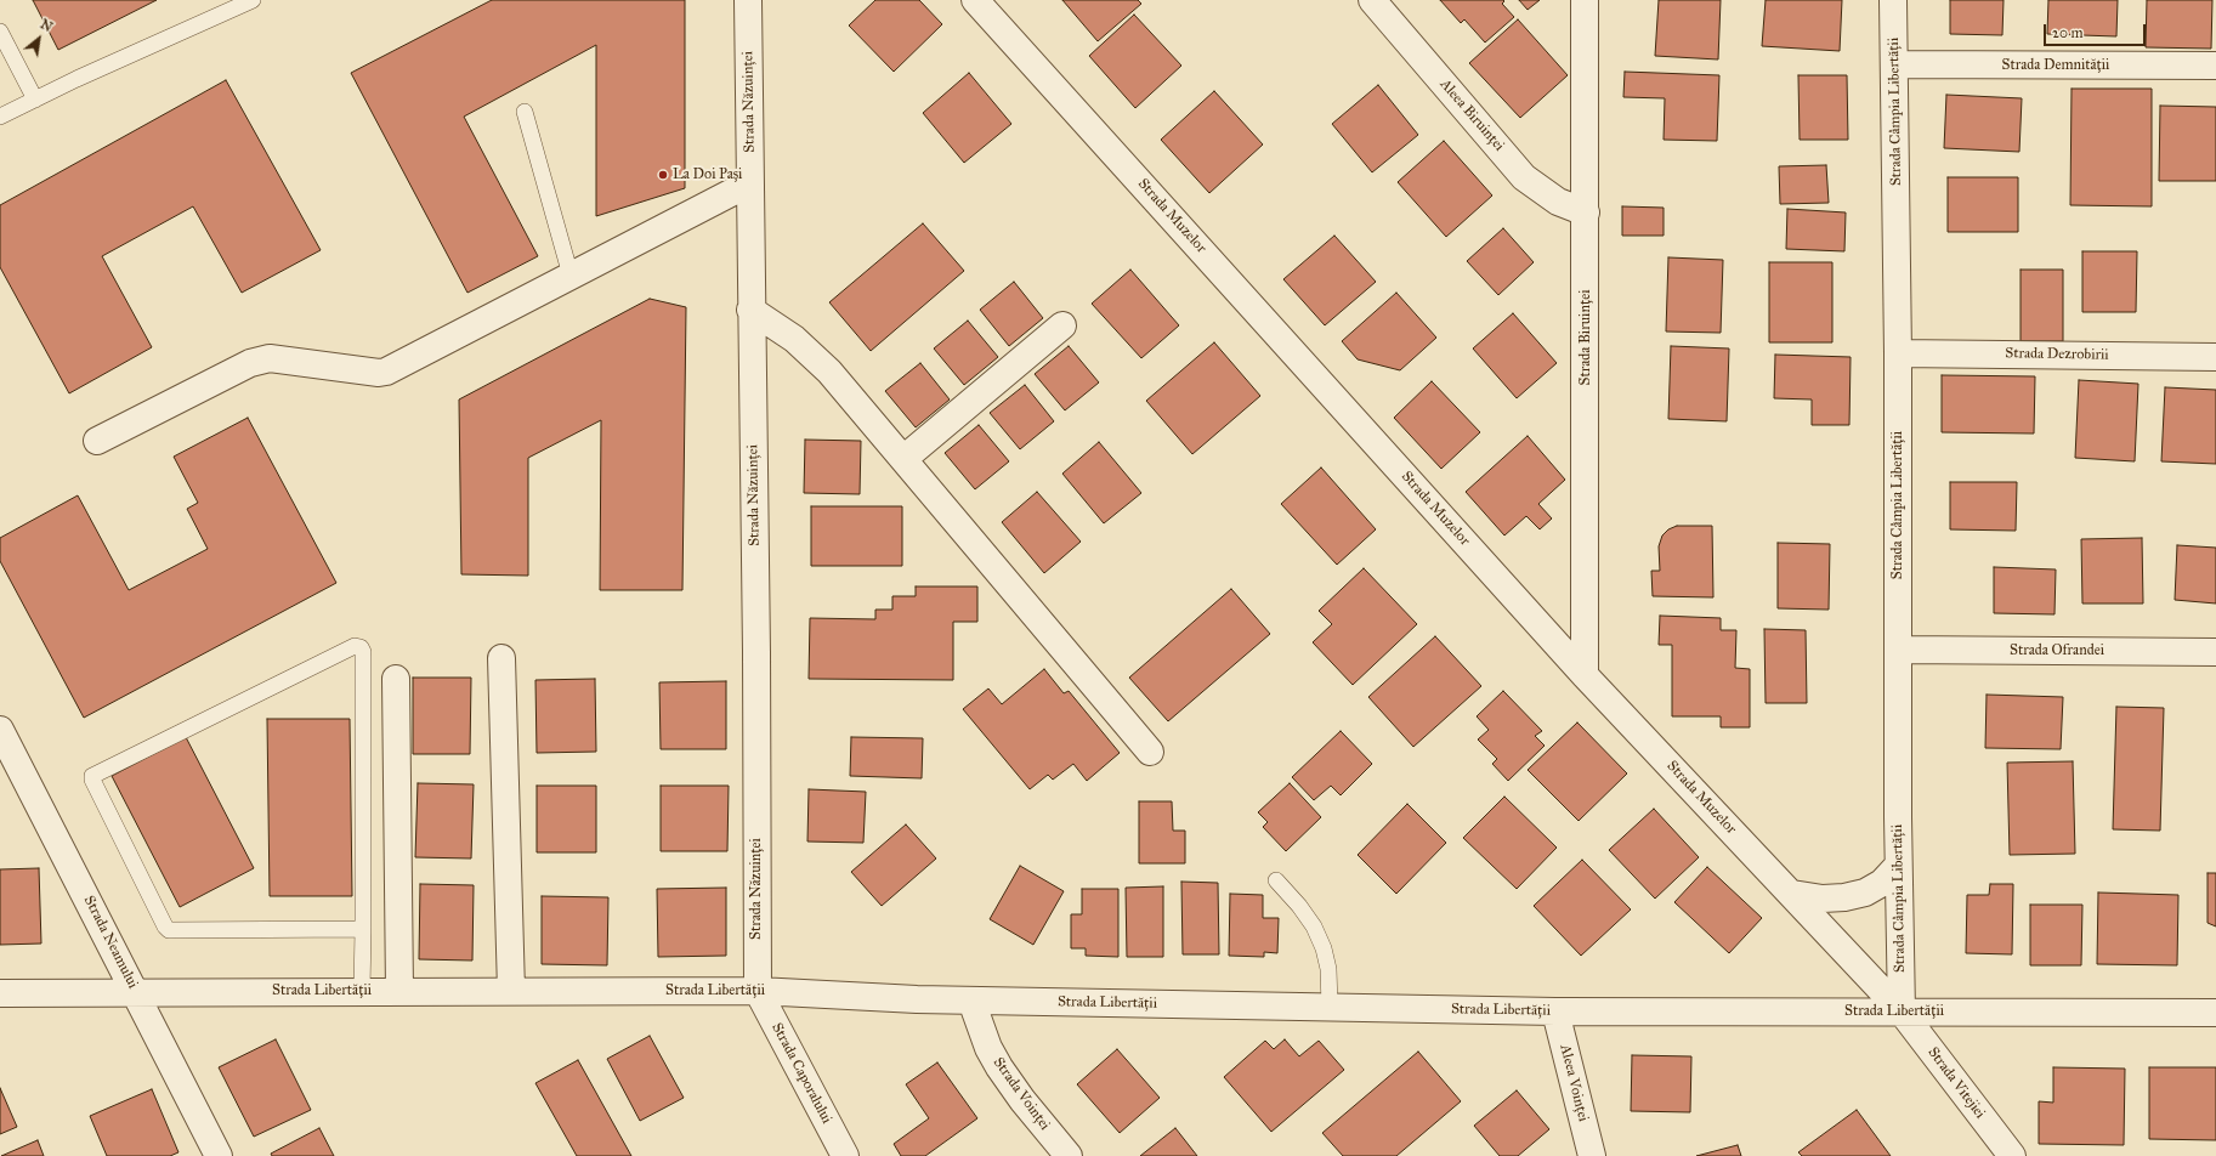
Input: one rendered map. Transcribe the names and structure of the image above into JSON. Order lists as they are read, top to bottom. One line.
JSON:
{"streets":{"street":["Strada Demnității","Strada Năzuinței","Strada Câmpia Libertății","Aleea Biruinței","Strada Muzelor","Strada Biruinței","Strada Dezrobirii","Strada Ofrandei","Strada Neamului","Strada Libertății","Strada Caporalului","Aleea Voinței","Strada Vitejiei","Strada Voinței"]},"crossings":[["Strada Demnității","Strada Câmpia Libertății"],["Strada Năzuinței","Strada Libertății"],["Strada Năzuinței","Strada Caporalului"],["Strada Câmpia Libertății","Strada Muzelor"],["Strada Câmpia Libertății","Strada Dezrobirii"],["Strada Câmpia Libertății","Strada Ofrandei"],["Strada Câmpia Libertății","Strada Libertății"],["Strada Câmpia Libertății","Strada Vitejiei"],["Aleea Biruinței","Strada Biruinței"],["Strada Muzelor","Strada Biruinței"],["Strada Muzelor","Strada Libertății"],["Strada Muzelor","Strada Vitejiei"],["Strada Neamului","Strada Libertății"],["Strada Libertății","Strada Caporalului"],["Strada Libertății","Aleea Voinței"],["Strada Libertății","Strada Vitejiei"],["Strada Libertății","Strada Voinței"]],"places":["La Doi Pași"],"scale_bar":"20 m","north":"top right"}
